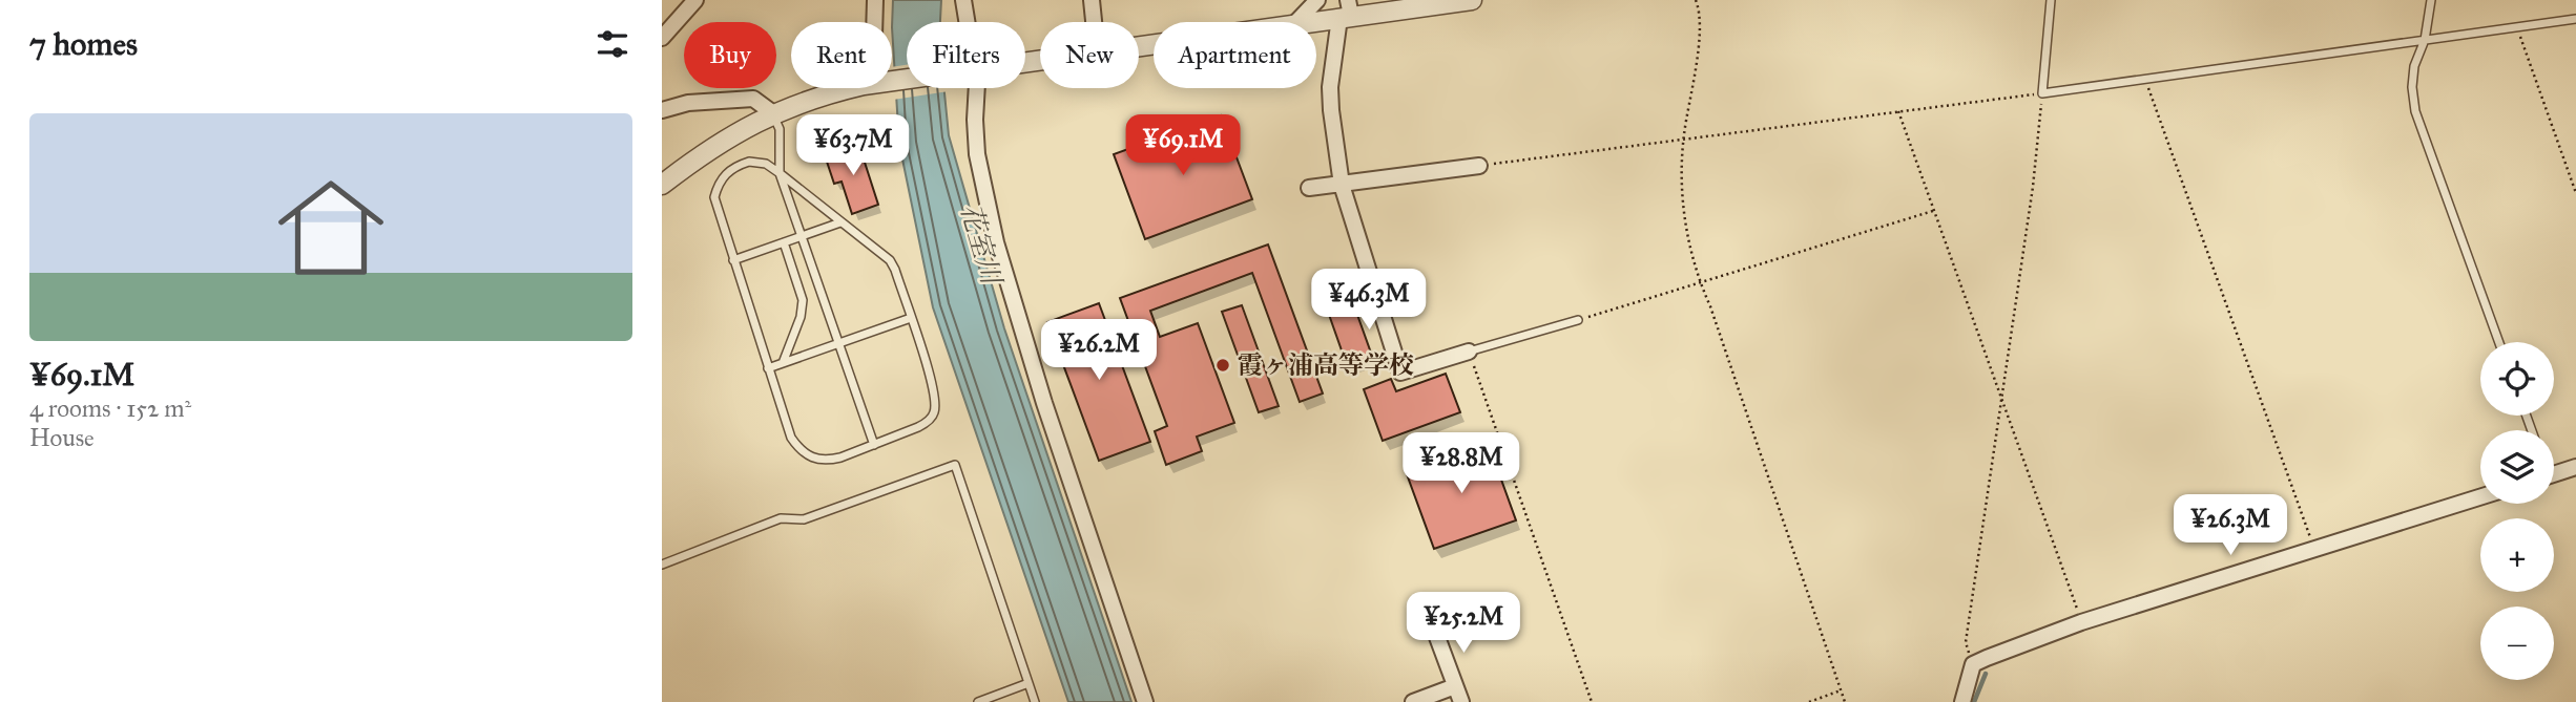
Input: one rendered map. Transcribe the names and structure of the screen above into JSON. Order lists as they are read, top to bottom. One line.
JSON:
{"water":["花室川"],"places":["霞ヶ浦高等学校"],"page":{"heading":"7 homes","chip":["Buy","Rent","Filters","New","Apartment"],"list":[{"name":"¥69.1M","note":"4 rooms · 152 m² · House"}],"price":["¥63.7M","¥69.1M","¥46.3M","¥26.2M","¥28.8M","¥26.3M","¥25.2M"],"map_buttons":["+","−"]}}
